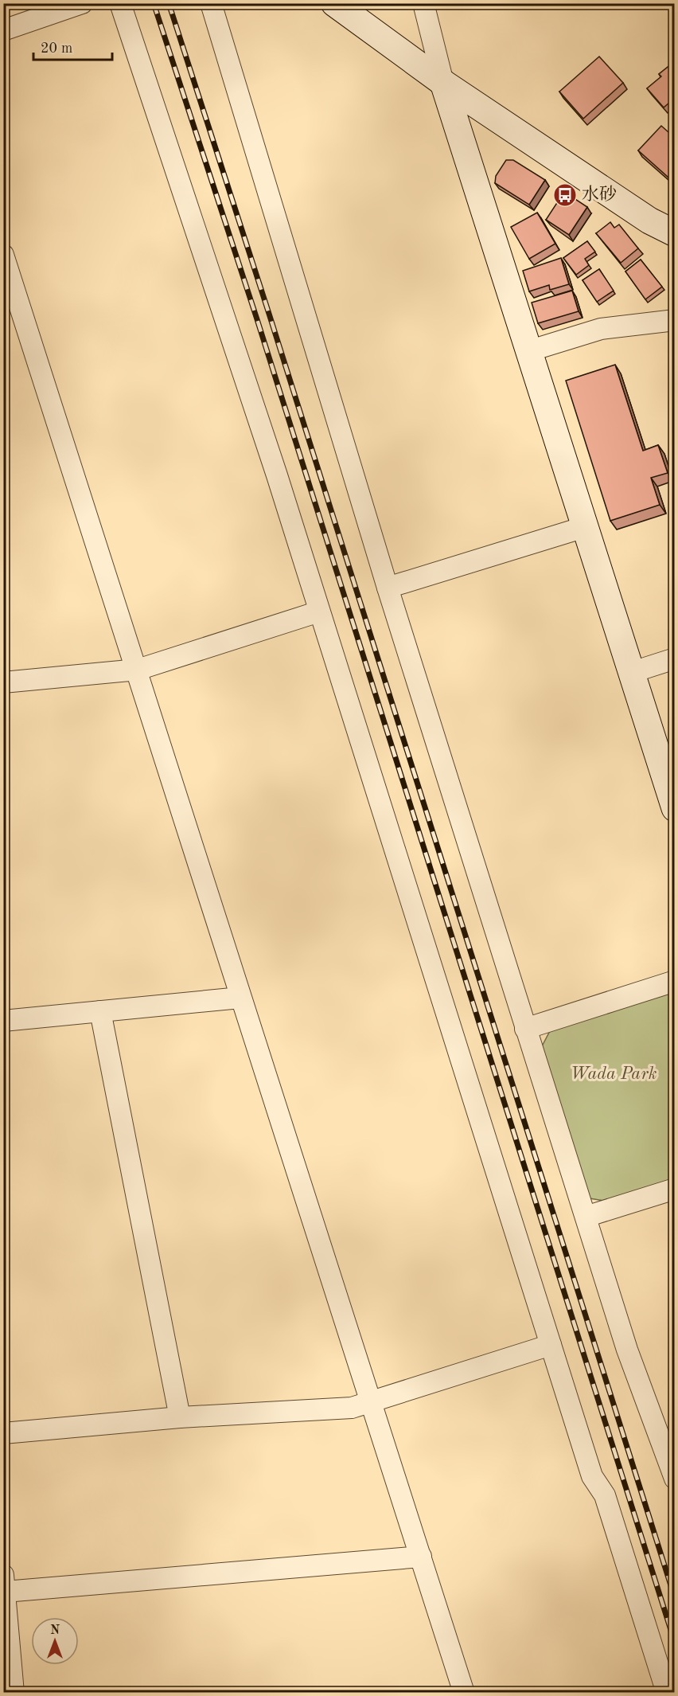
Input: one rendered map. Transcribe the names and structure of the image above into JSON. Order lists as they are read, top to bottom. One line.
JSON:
{"parks":["Wada Park"],"places":{"bus stop":["水砂"]},"scale_bar":"20 m","north":"top"}
